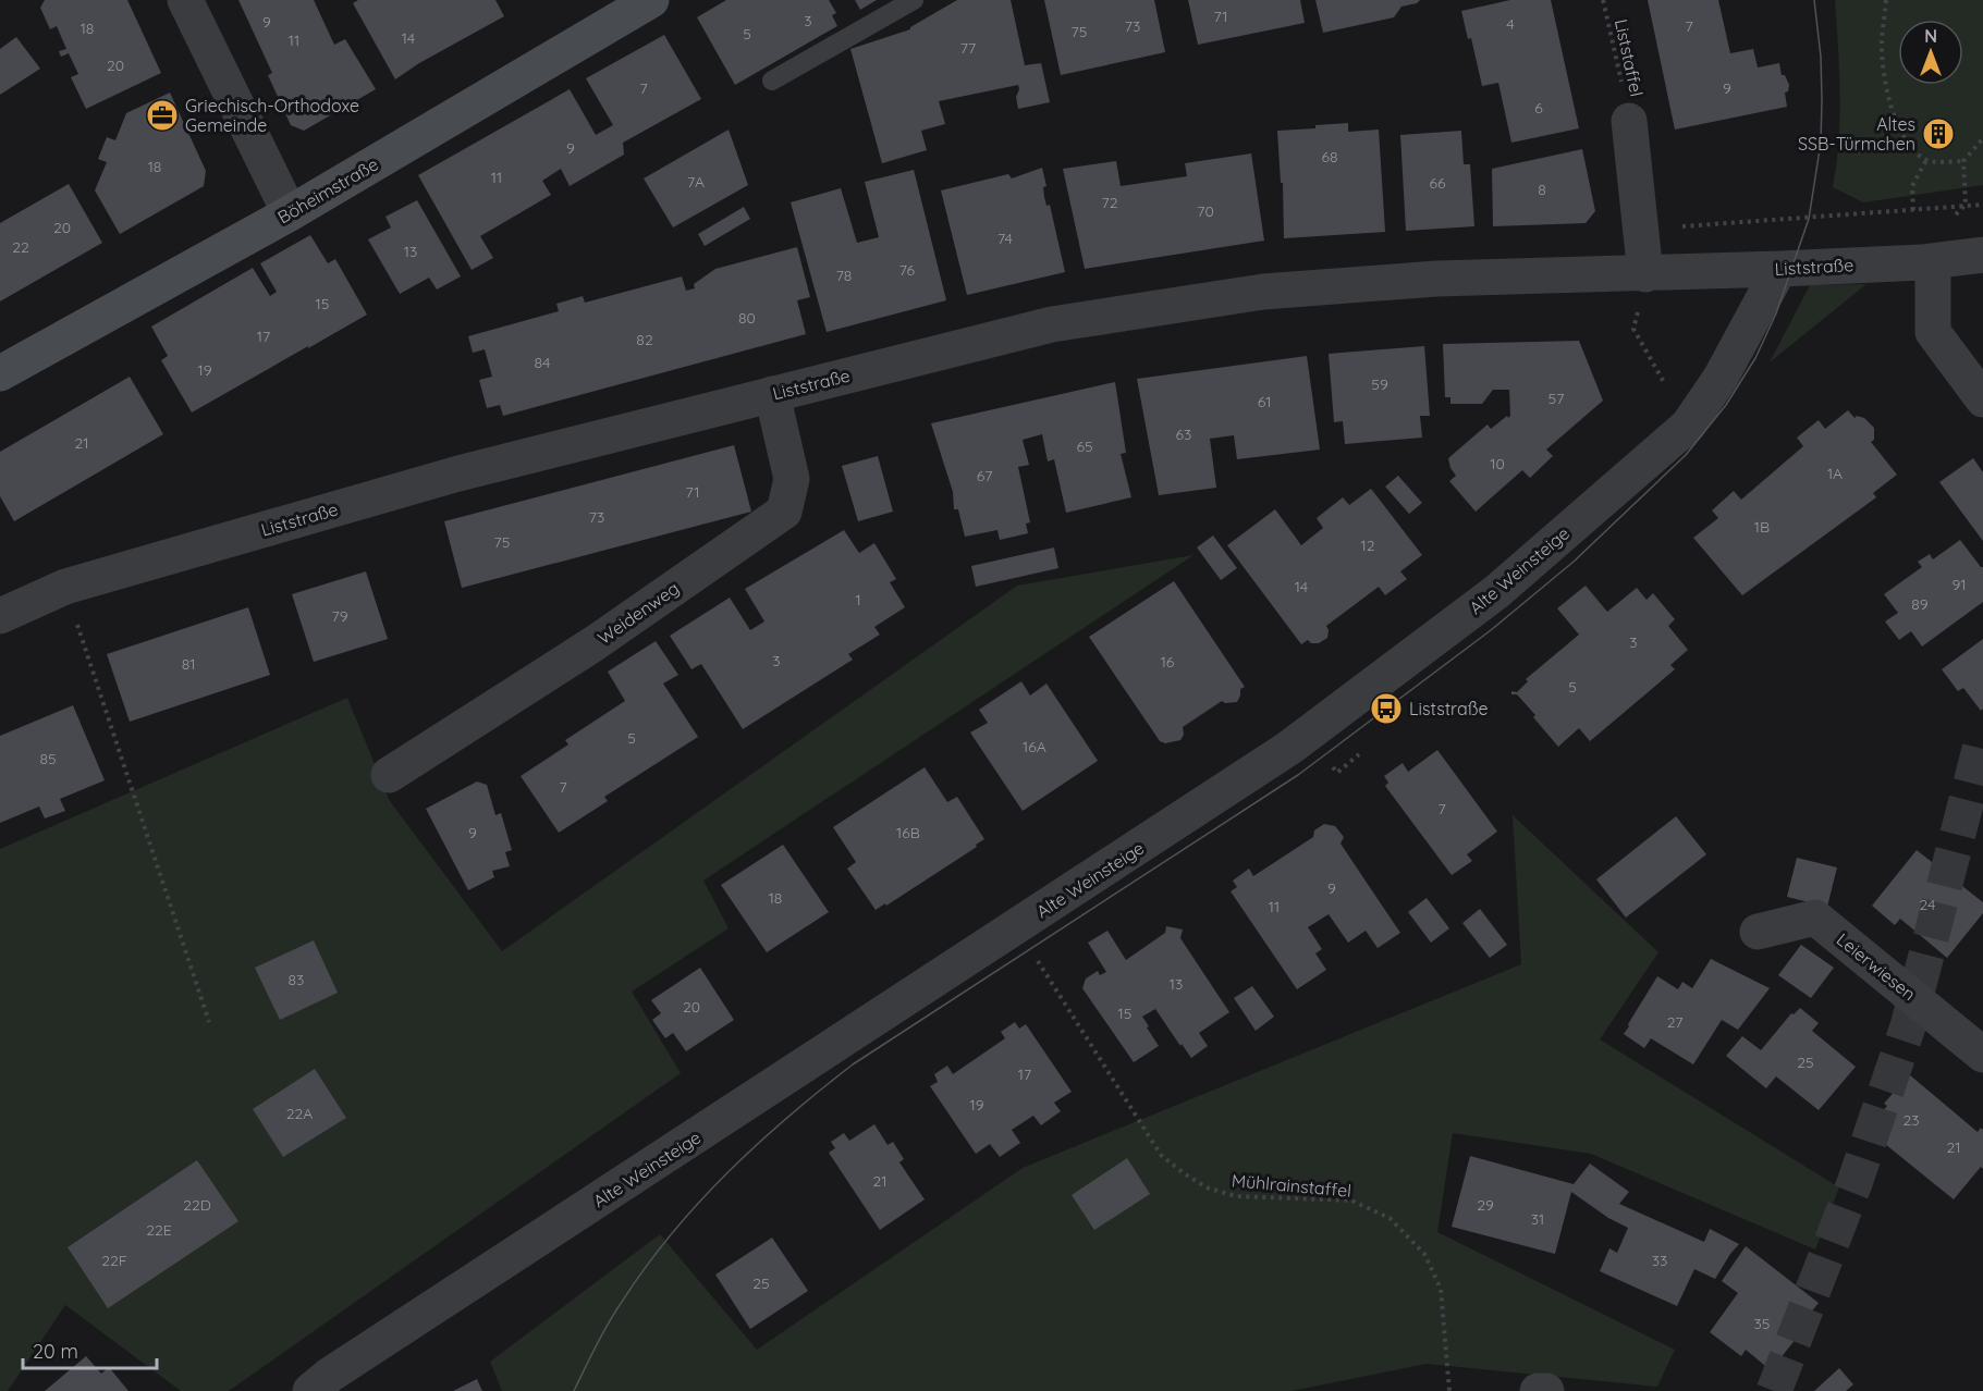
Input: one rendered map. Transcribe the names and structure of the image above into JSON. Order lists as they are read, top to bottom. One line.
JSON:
{"streets":{"street":["Böheimstraße","Liststraße","Alte Weinsteige","Weidenweg","Leierwiesen"],"path":["Liststaffel","Mühlrainstaffel"]},"crossings":[["Liststraße","Alte Weinsteige"],["Liststraße","Weidenweg"],["Alte Weinsteige","Mühlrainstaffel"]],"places":{"office":["Griechisch-Orthodoxe Gemeinde"],"building":["Altes SSB-Türmchen"],"bus stop":["Liststraße"]},"house_numbers":["71","3","9","4","73","7","18","75","5","14","11","77","20","7","9","6","9","68","18","11","7A","66","8","72","70","20","74","22","13","76","78","15","80","17","82","84","19","59","57","61","63","21","65","10","1A","67","71","73","1B","75","12","91","14","1","89","79","3","3","16","81","5","5","16A","85","7","7","9","16B","9","18","24","11","83","13","20","15","27","25","17","19","22A","23","21","21","22D","29","31","22E","22F","33","25","35"],"scale_bar":"20 m","north":"top"}
